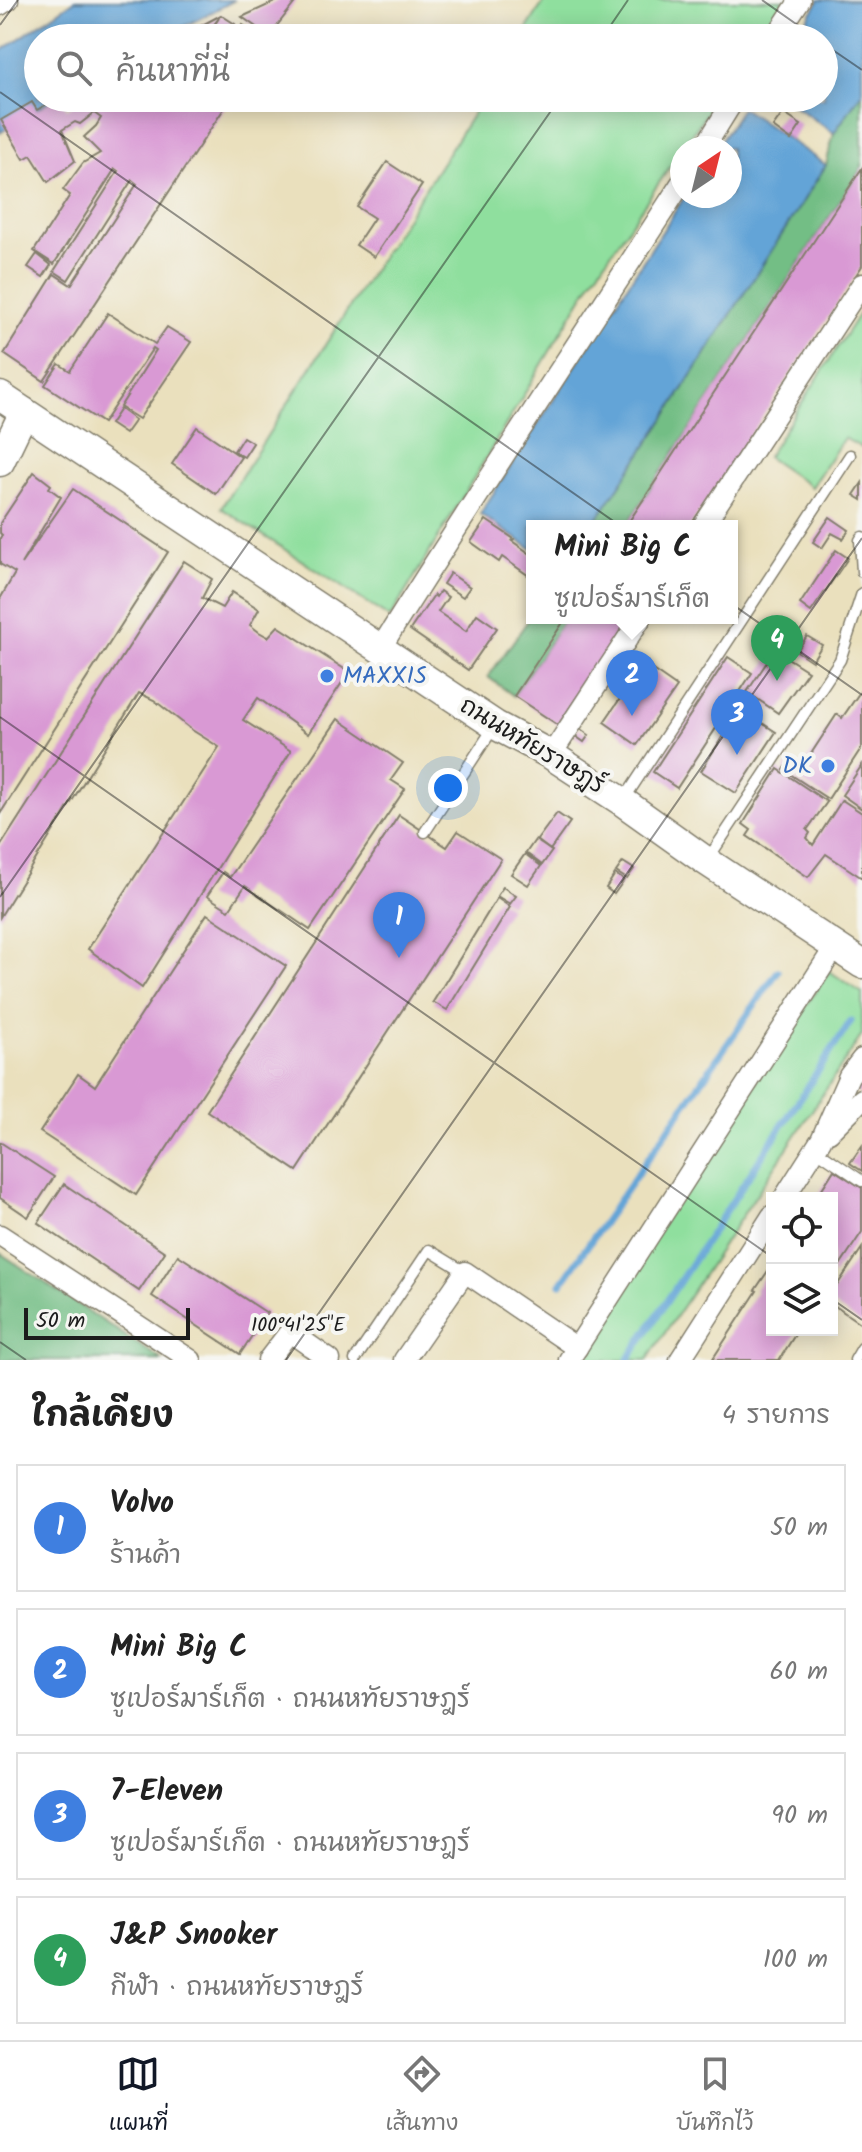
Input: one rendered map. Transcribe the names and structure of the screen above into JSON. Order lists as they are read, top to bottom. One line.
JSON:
{"streets":{"main road":["ถนนหทัยราษฎร์"]},"places":["MAXXIS","DK"],"scale_bar":"50 m","north":"top right","page":{"search":"ค้นหาที่นี่","popup":["Mini Big C","ซูเปอร์มาร์เก็ต"],"pins":["4","2","3","1"],"scale":"50 m","heading":["ใกล้เคียง","4 รายการ"],"list":[{"mark":"1","name":"Volvo","note":"ร้านค้า","value":"50 m"},{"mark":"2","name":"Mini Big C","note":"ซูเปอร์มาร์เก็ต · ถนนหทัยราษฎร์","value":"60 m"},{"mark":"3","name":"7-Eleven","note":"ซูเปอร์มาร์เก็ต · ถนนหทัยราษฎร์","value":"90 m"},{"mark":"4","name":"J&P Snooker","note":"กีฬา · ถนนหทัยราษฎร์","value":"100 m"}],"nav":["แผนที่","เส้นทาง","บันทึกไว้"]},"coordinates":["100°41'25\"E"]}
